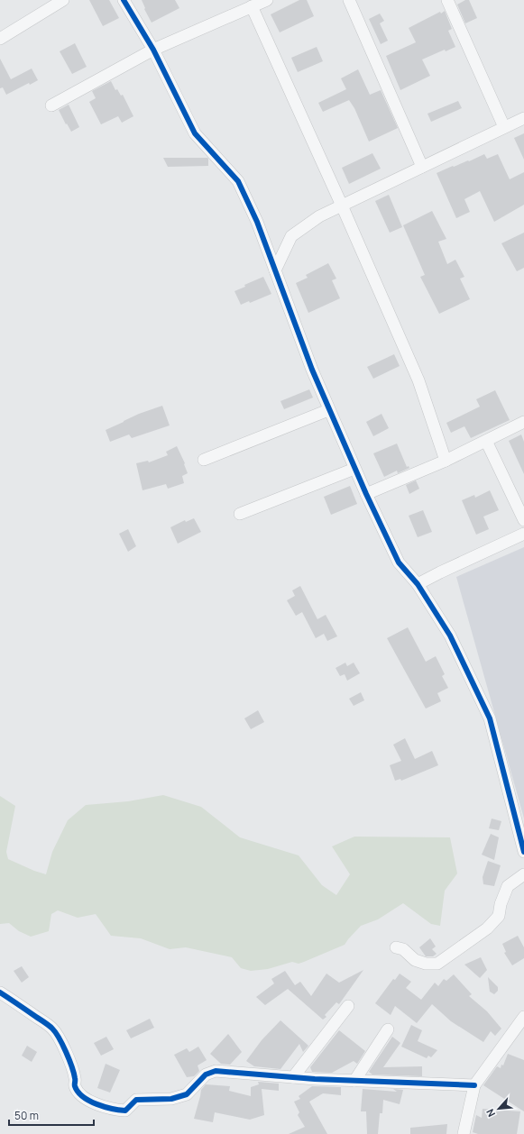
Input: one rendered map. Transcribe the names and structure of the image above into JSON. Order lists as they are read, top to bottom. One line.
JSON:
{"scale_bar":"50 m","north":"bottom left"}
